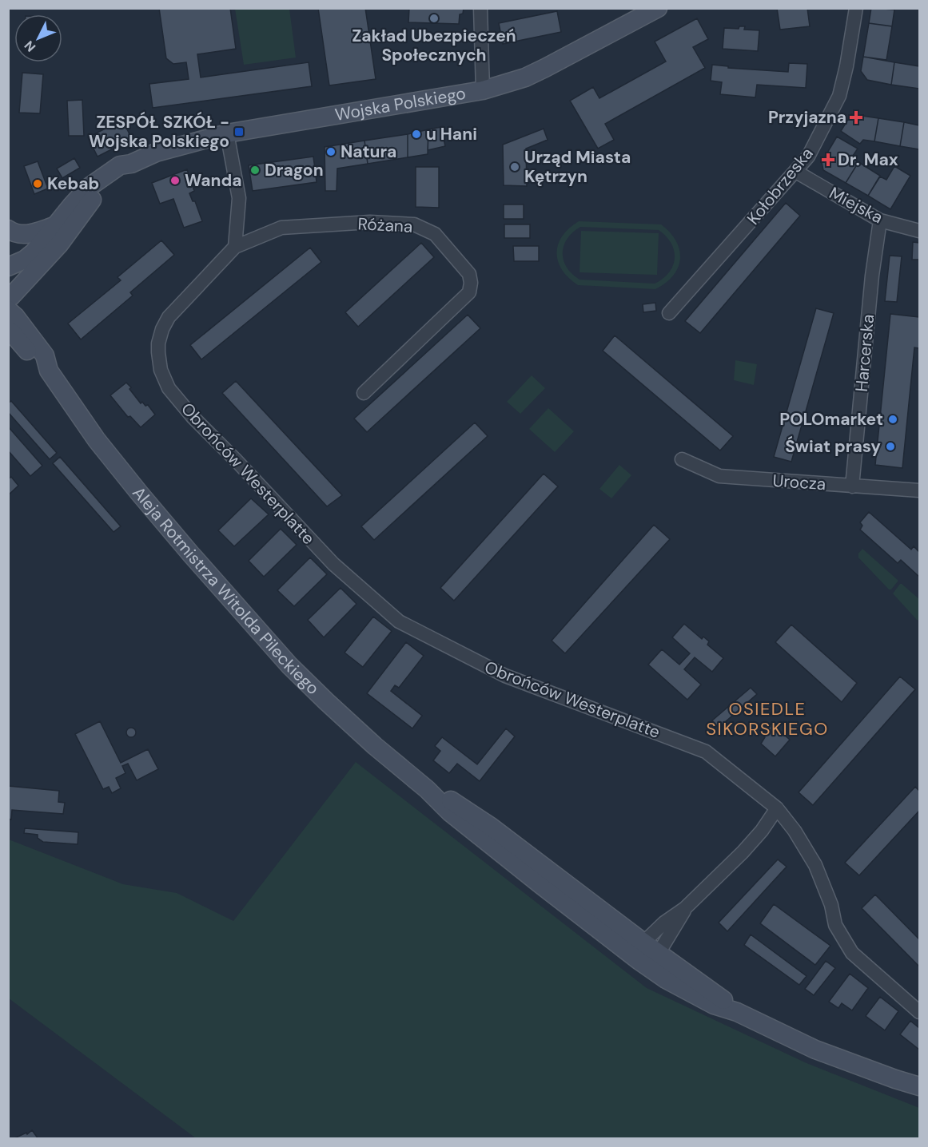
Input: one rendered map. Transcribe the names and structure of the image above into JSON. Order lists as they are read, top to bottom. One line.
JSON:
{"streets":{"street":["Wojska Polskiego","Kołobrzeska","Miejska","Różana","Harcerska","Obrońców Westerplatte","Urocza","Aleja Rotmistrza Witolda Pileckiego"]},"crossings":[["Wojska Polskiego","Aleja Rotmistrza Witolda Pileckiego"],["Kołobrzeska","Miejska"],["Miejska","Harcerska"],["Różana","Obrońców Westerplatte"],["Harcerska","Urocza"]],"districts":["OSIEDLE SIKORSKIEGO"],"places":{"other":["Zakład Ubezpieczeń Społecznych","u Hani","Natura","Urząd Miasta Kętrzyn","Dragon","Wanda","Kebab","POLOmarket","Świat prasy"],"health":["Przyjazna","Dr. Max"],"transit":["ZESPÓŁ SZKÓŁ - Wojska Polskiego"]},"north":"bottom left"}
